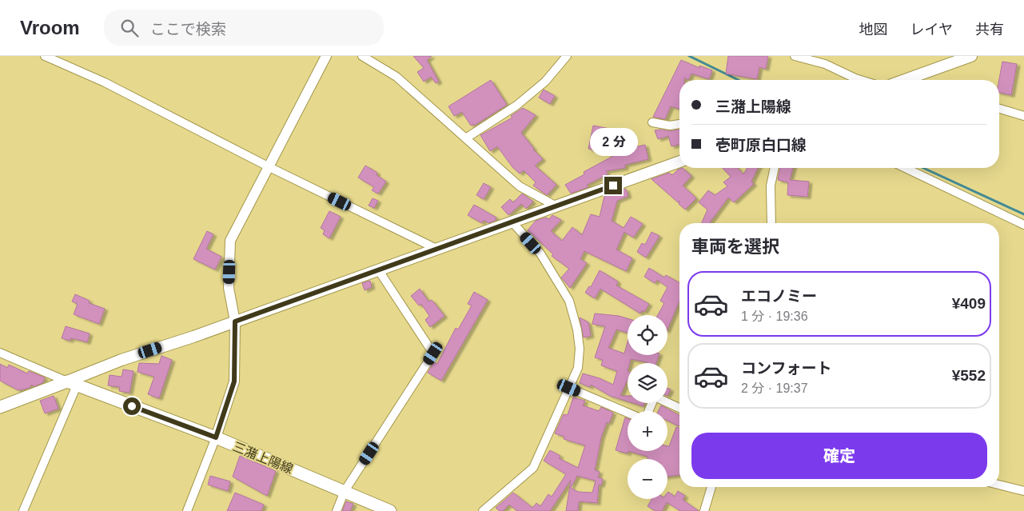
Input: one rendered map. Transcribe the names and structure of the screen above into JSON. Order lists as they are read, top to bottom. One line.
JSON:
{"streets":{"main road":["三潴上陽線"]},"page":{"header":"Vroom","search":"ここで検索","nav":["地図","レイヤ","共有"],"banner":["三潴上陽線","壱町原白口線"],"bubble":"2 分","heading":"車両を選択","list":[{"name":"エコノミー","note":"1 分 · 19:36","value":"¥409"},{"name":"コンフォート","note":"2 分 · 19:37","value":"¥552"}],"map_buttons":["+","−"],"buttons":"確定"}}
